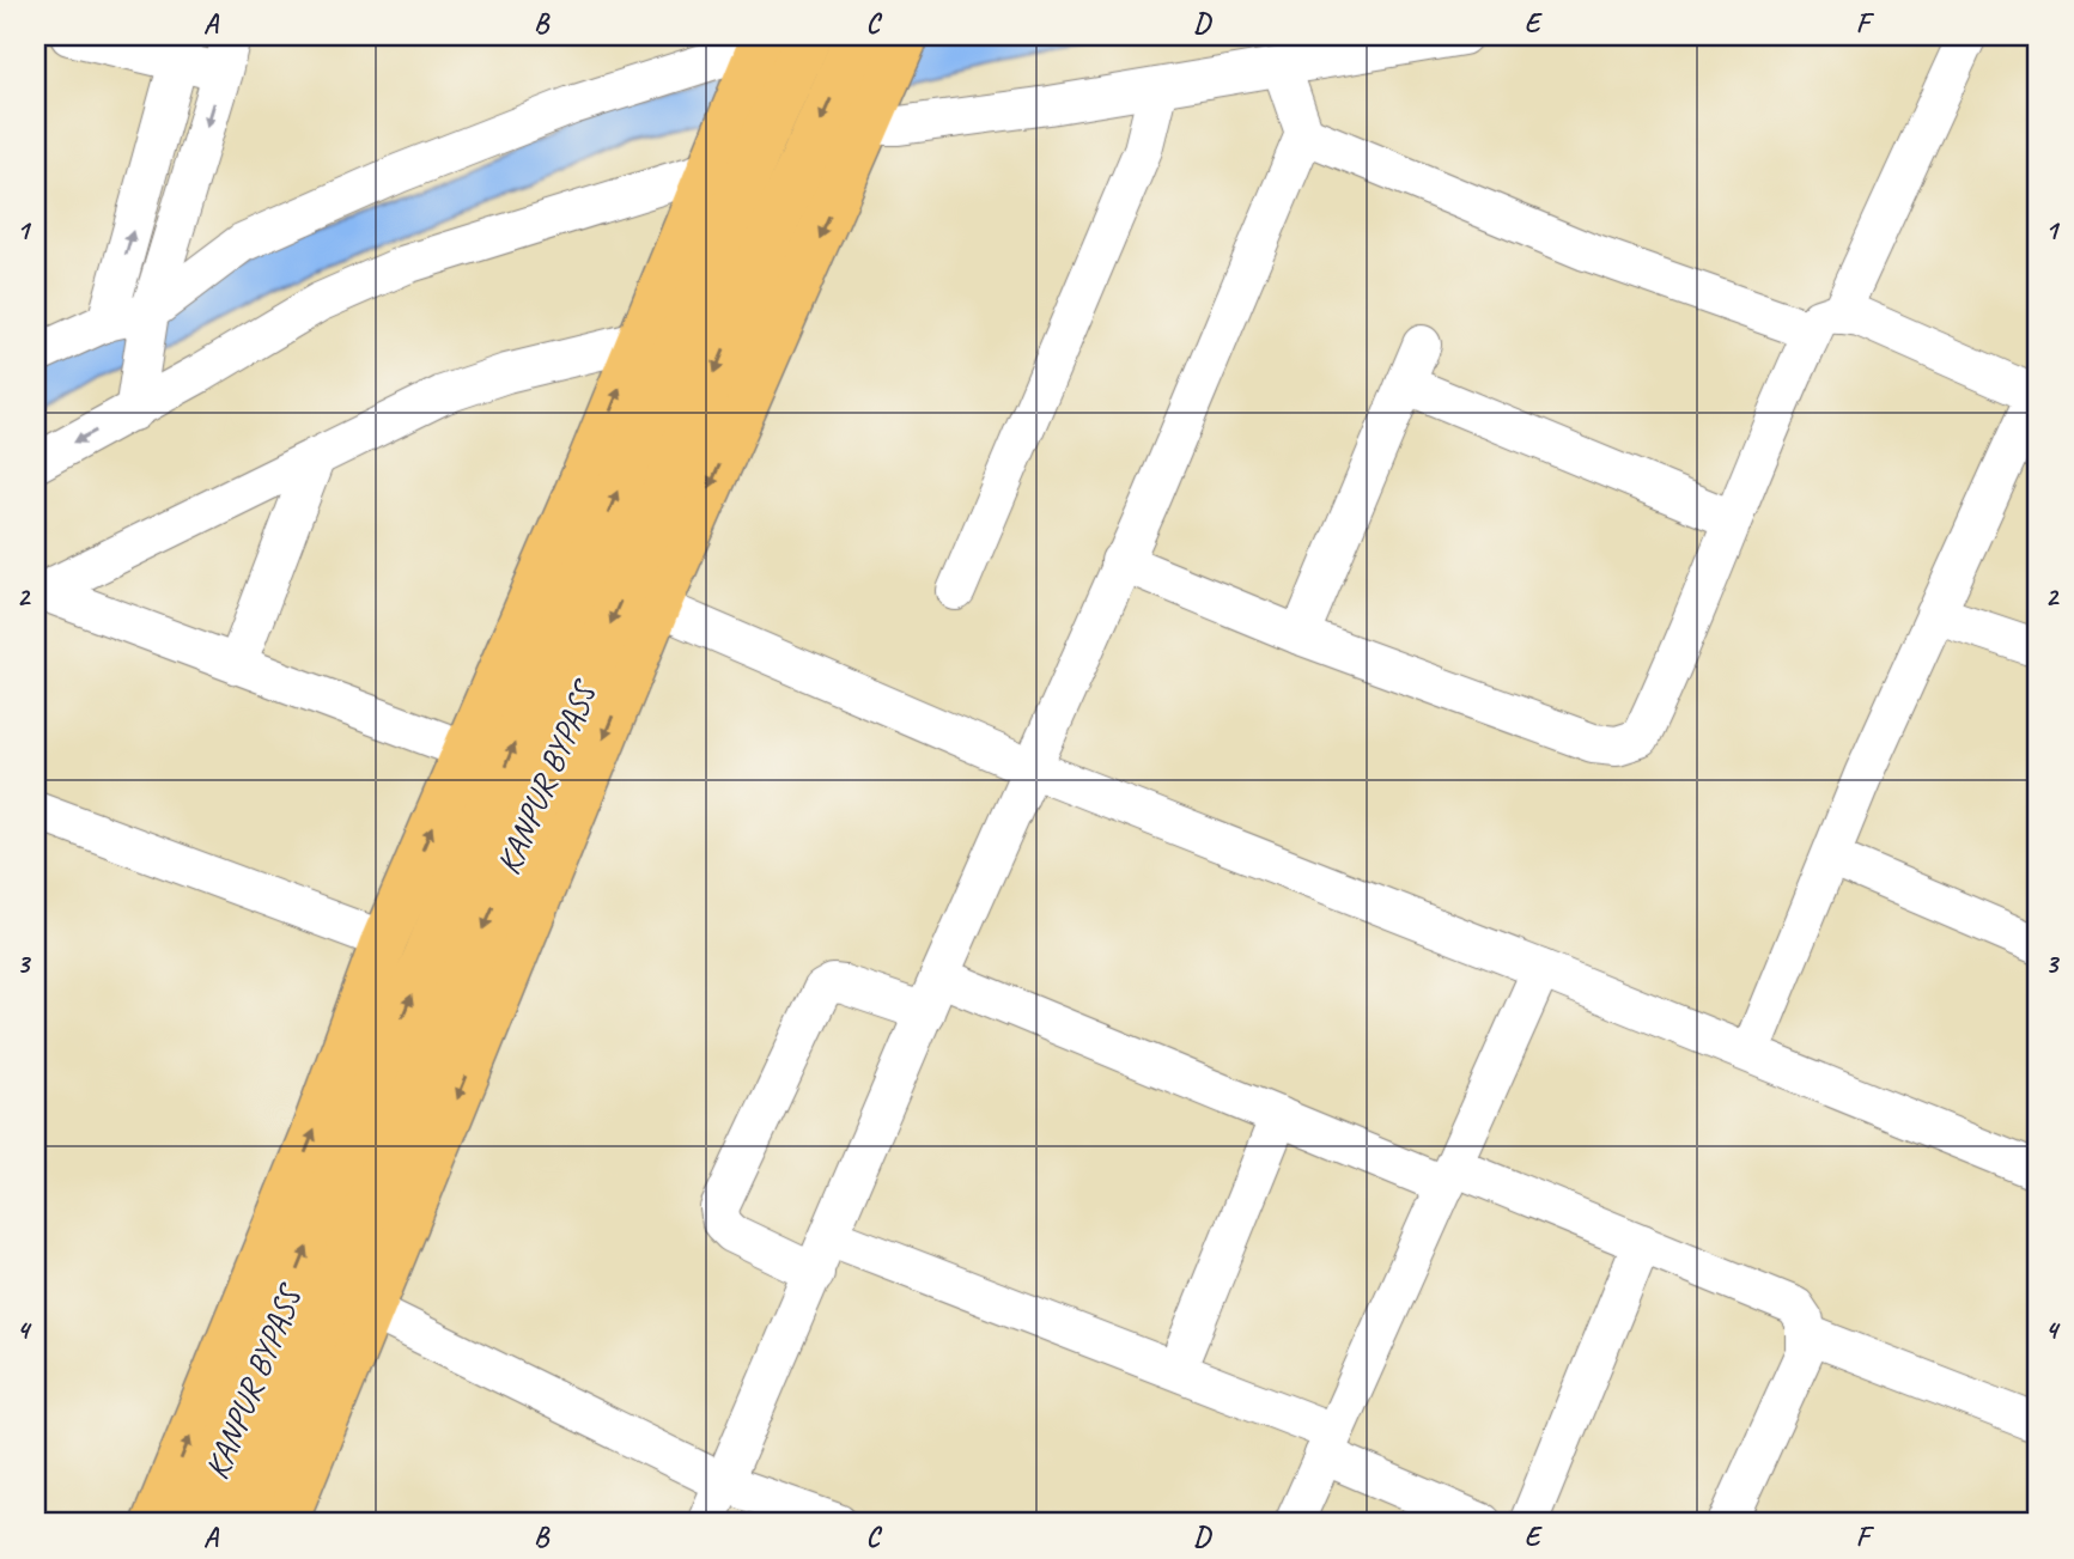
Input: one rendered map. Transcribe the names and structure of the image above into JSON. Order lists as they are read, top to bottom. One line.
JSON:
{"streets":{"main road":["KANPUR BYPASS"]},"grid":{"columns":["A","B","C","D","E","F"],"rows":["1","2","3","4"]}}
